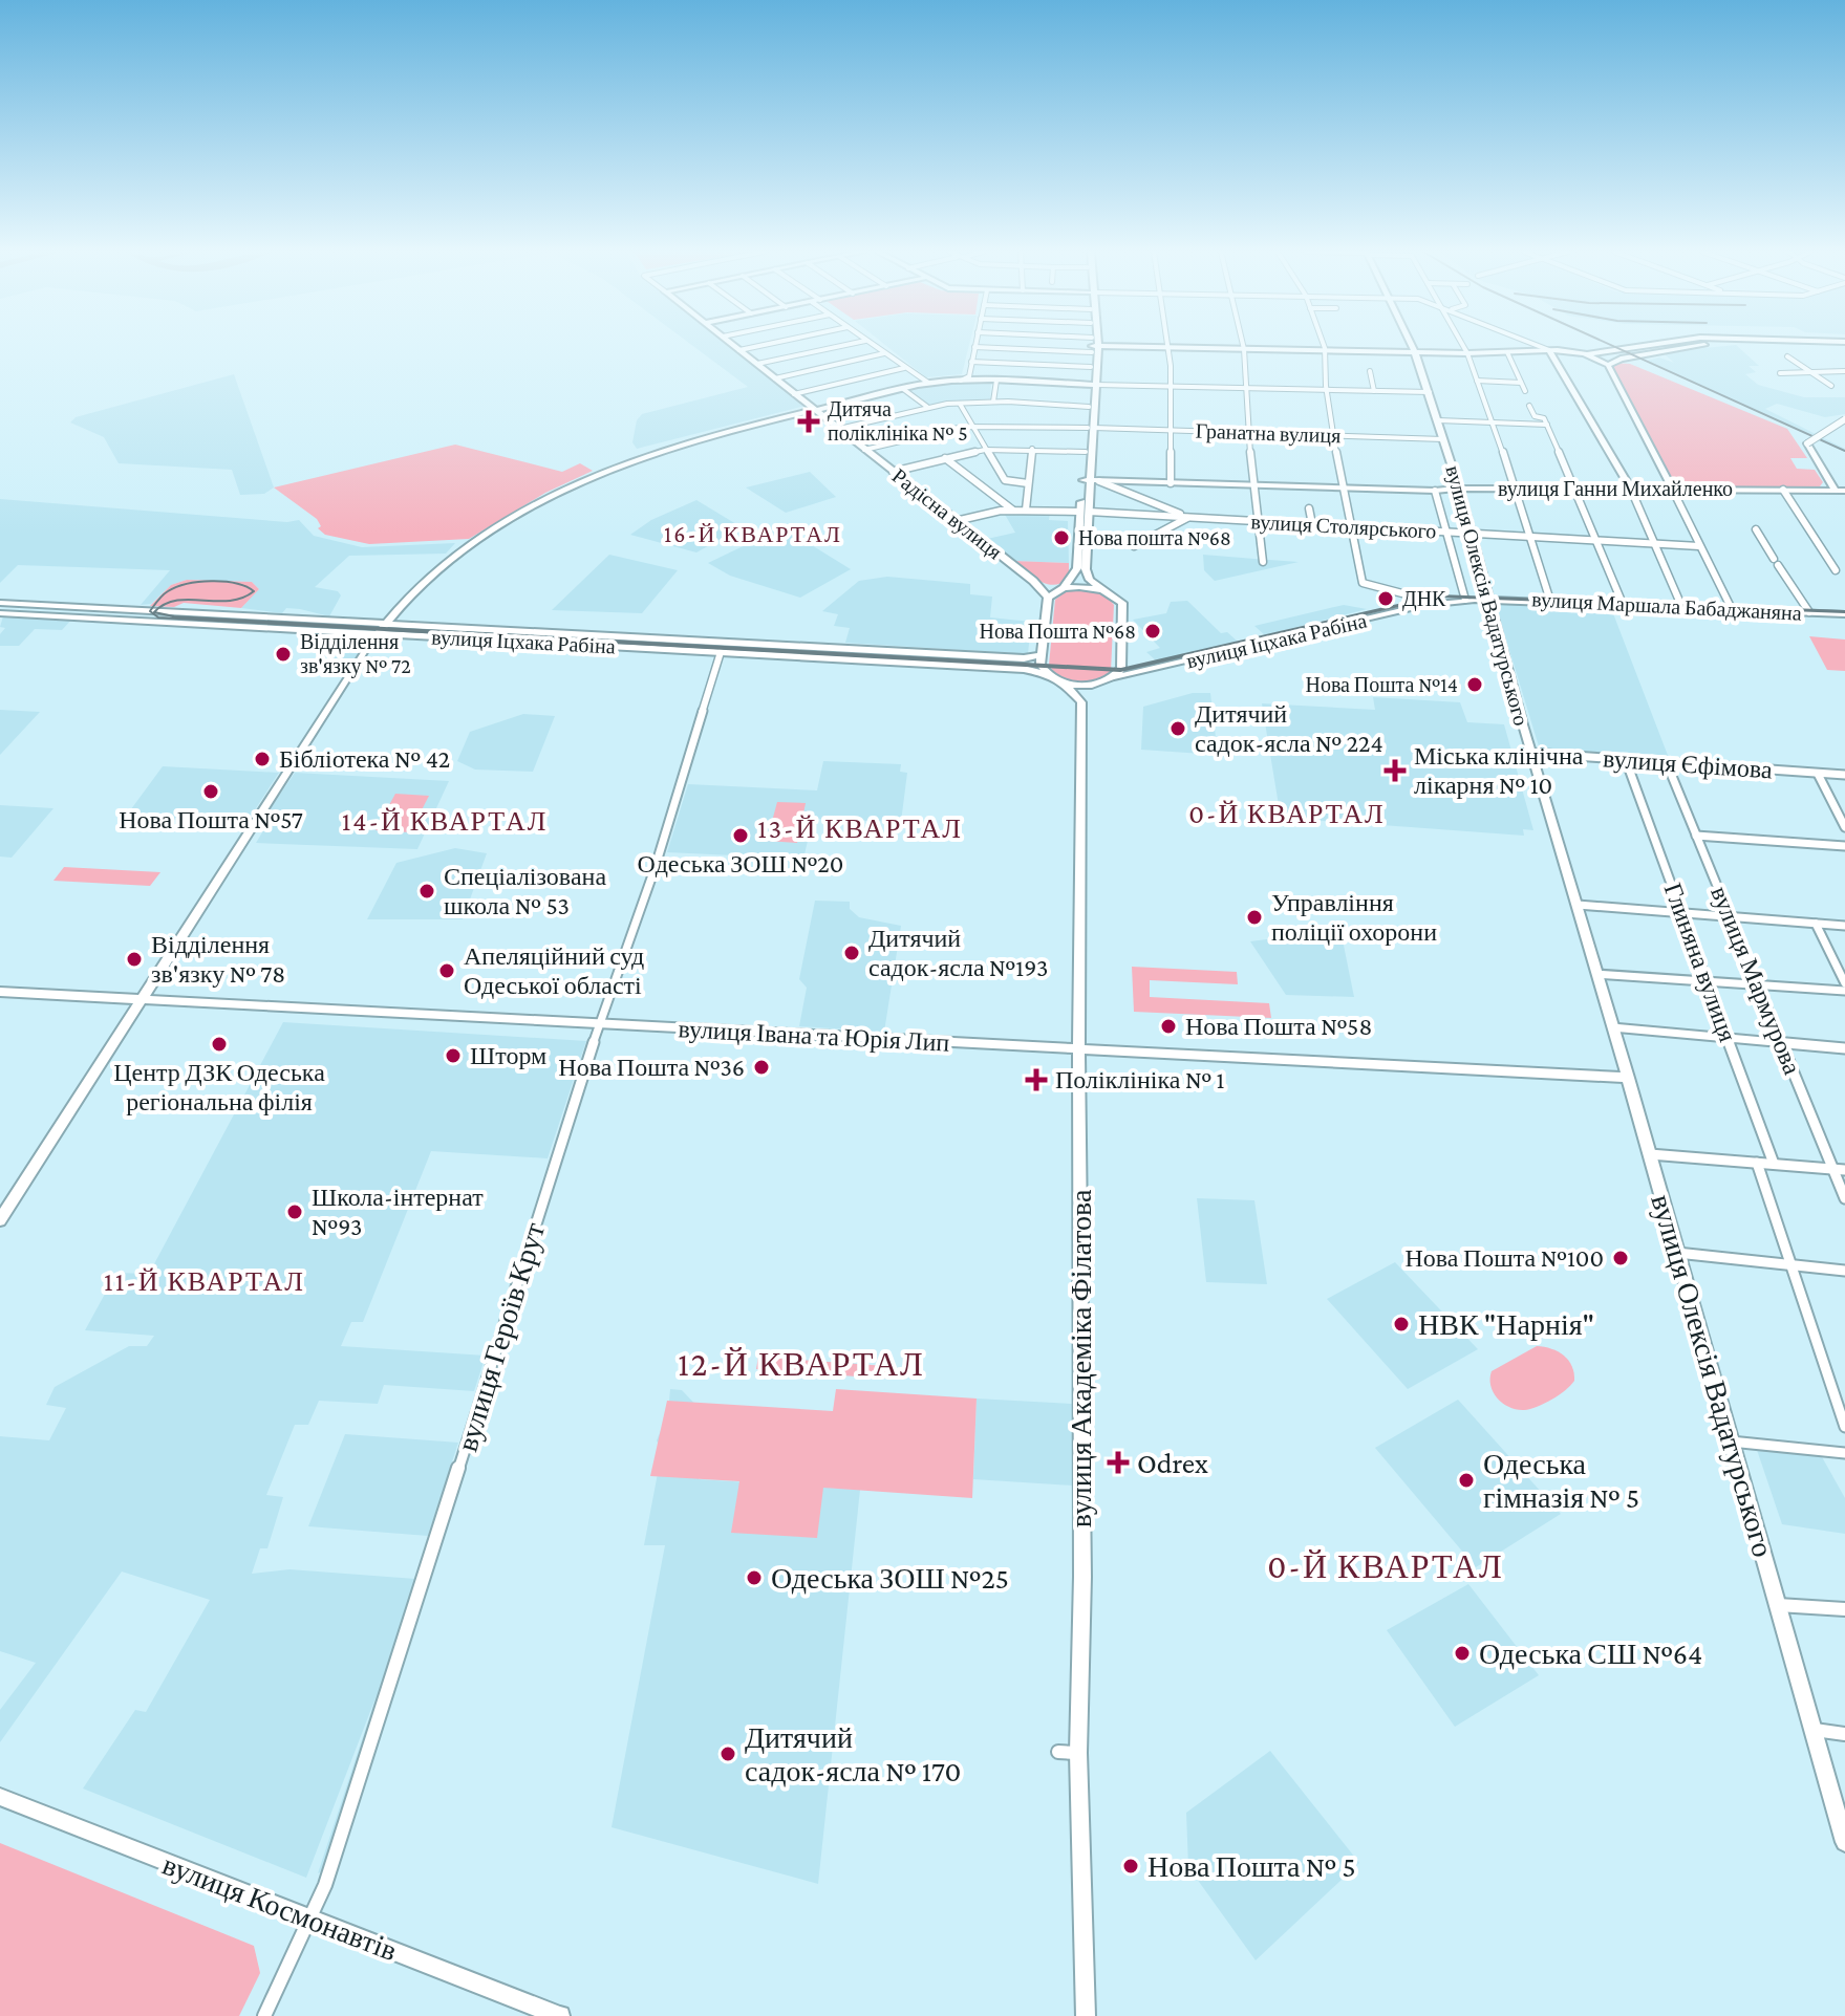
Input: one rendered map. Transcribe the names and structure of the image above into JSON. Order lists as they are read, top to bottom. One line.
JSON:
{"streets":{"street":["Гранатна вулиця","вулиця Ганни Михайленко","Радісна вулиця","вулиця Столярського","вулиця Олексія Вадатурського","вулиця Маршала Бабаджаняна","вулиця Іцхака Рабіна","вулиця Єфімова","Глиняна вулиця","вулиця Мармурова","вулиця Івана та Юрія Лип","вулиця Героїв Крут","вулиця Академіка Філатова","вулиця Космонавтів"]},"crossings":[["Гранатна вулиця","Радісна вулиця"],["Гранатна вулиця","вулиця Олексія Вадатурського"],["вулиця Ганни Михайленко","вулиця Олексія Вадатурського"],["Радісна вулиця","вулиця Столярського"],["Радісна вулиця","вулиця Іцхака Рабіна"],["вулиця Столярського","вулиця Олексія Вадатурського"],["вулиця Олексія Вадатурського","вулиця Маршала Бабаджаняна"],["вулиця Олексія Вадатурського","вулиця Іцхака Рабіна"],["вулиця Олексія Вадатурського","вулиця Єфімова"],["вулиця Олексія Вадатурського","вулиця Івана та Юрія Лип"],["вулиця Маршала Бабаджаняна","вулиця Іцхака Рабіна"],["вулиця Іцхака Рабіна","вулиця Героїв Крут"],["вулиця Єфімова","Глиняна вулиця"],["вулиця Єфімова","вулиця Мармурова"],["вулиця Івана та Юрія Лип","вулиця Героїв Крут"],["вулиця Івана та Юрія Лип","вулиця Академіка Філатова"],["вулиця Героїв Крут","вулиця Космонавтів"]],"districts":["16-Й КВАРТАЛ","0-Й КВАРТАЛ","14-Й КВАРТАЛ","13-Й КВАРТАЛ","11-Й КВАРТАЛ","12-Й КВАРТАЛ","0-Й КВАРТАЛ"],"places":{"health":["Дитяча поліклініка № 5","Міська клінічна лікарня № 10","Поліклініка № 1","Odrex"],"other":["Нова пошта №68","ДНК","Нова Пошта №68","Відділення зв'язку № 72","Нова Пошта №14","Дитячий садок-ясла № 224","Бібліотека № 42","Нова Пошта №57","Одеська ЗОШ №20","Спеціалізована школа № 53","Управління поліції охорони","Дитячий садок-ясла №193","Відділення зв'язку № 78","Апеляційний суд Одеської області","Нова Пошта №58","Центр ДЗК Одеська регіональна філія","Шторм","Нова Пошта №36","Школа-інтернат №93","Нова Пошта №100","НВК \"Нарнія\"","Одеська гімназія № 5","Одеська ЗОШ №25","Одеська СШ №64","Дитячий садок-ясла № 170","Нова Пошта № 5"]}}
